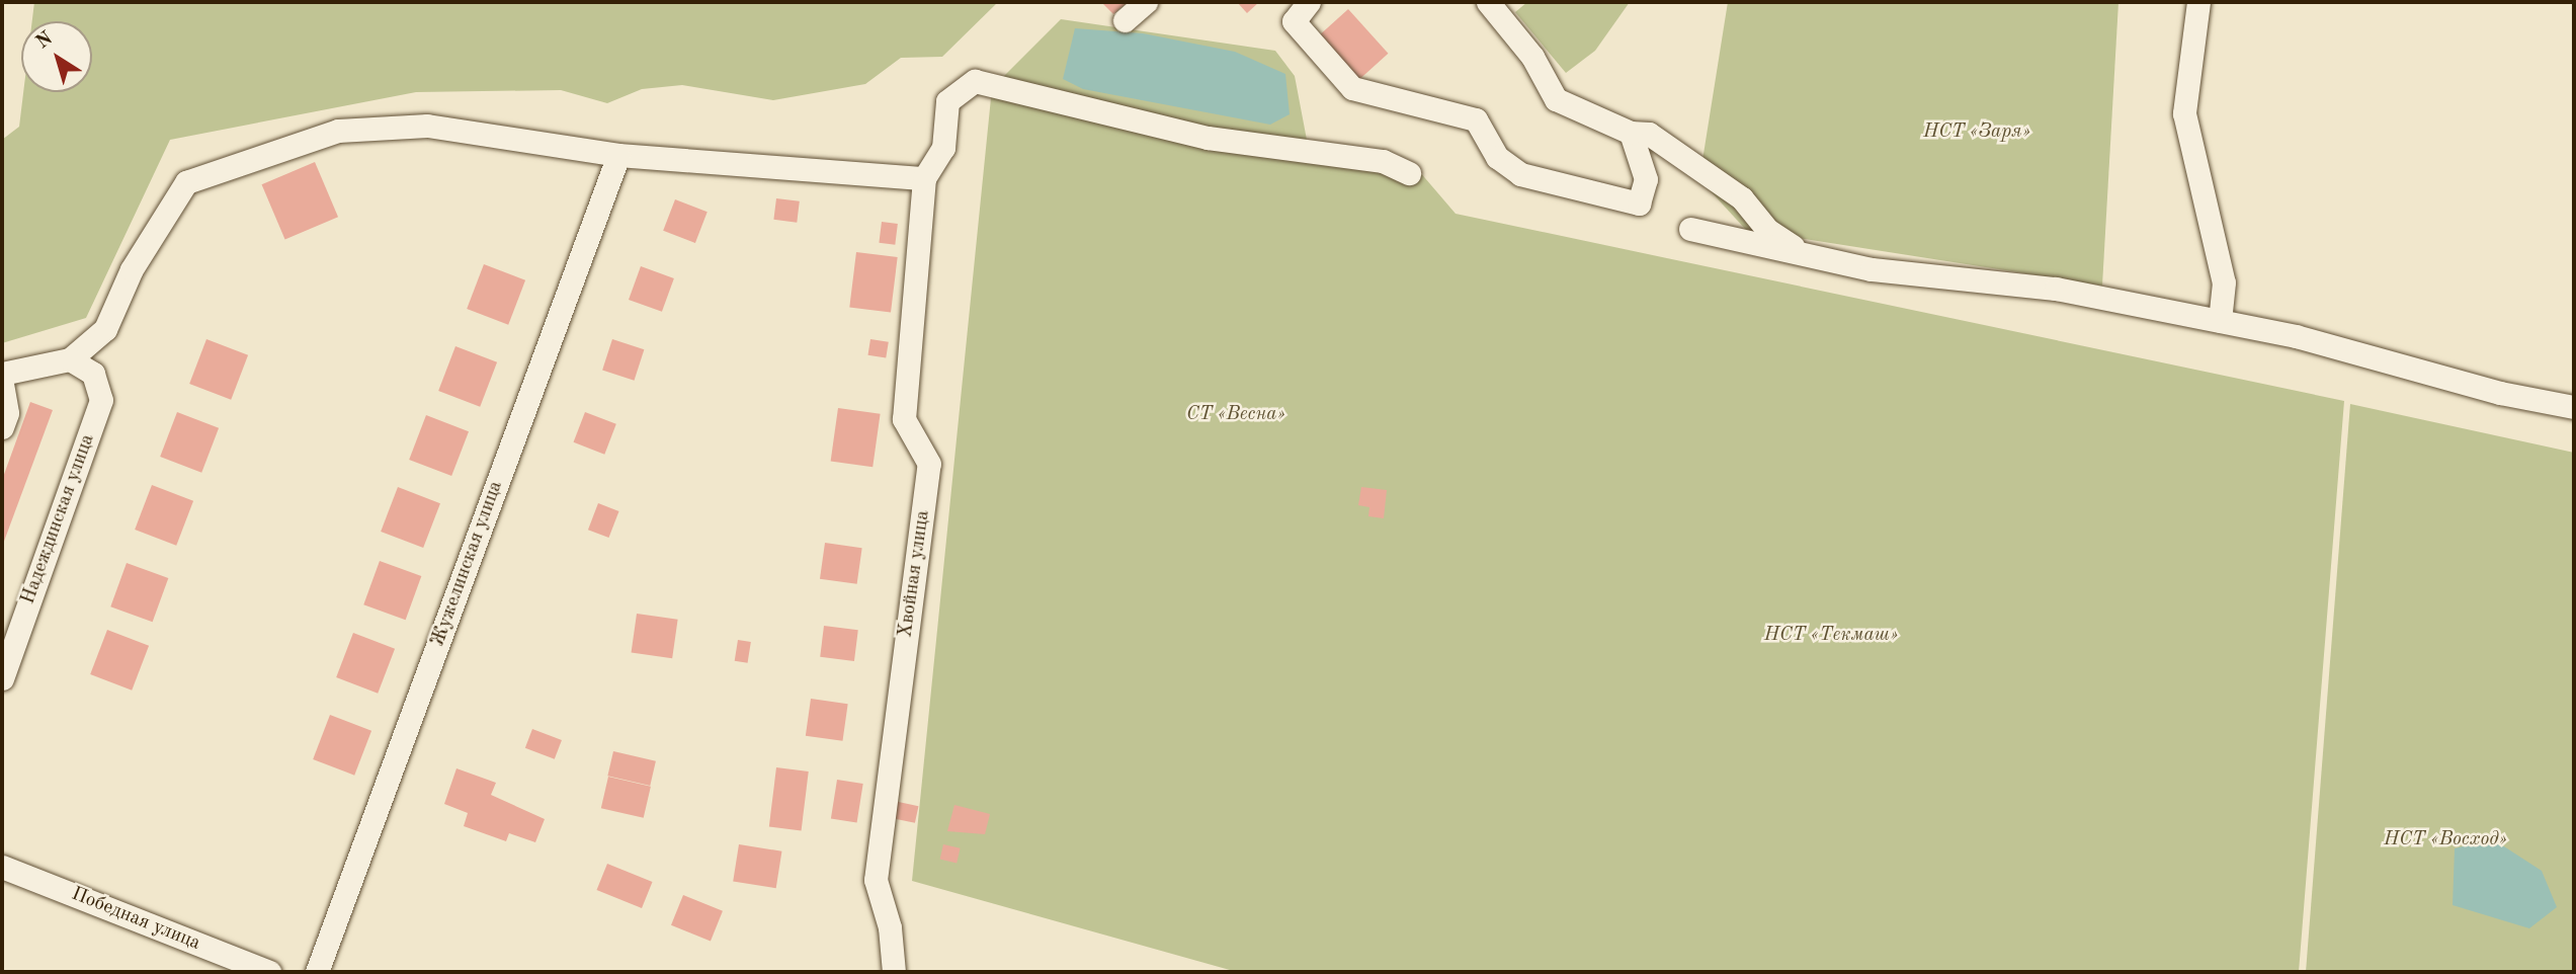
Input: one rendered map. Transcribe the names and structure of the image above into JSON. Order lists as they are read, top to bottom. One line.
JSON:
{"streets":{"street":["Надеждинская улица","Жужелинская улица","Хвойная улица","Победная улица"]},"parks":["НСТ «Заря»","СТ «Весна»","НСТ «Текмаш»","НСТ «Восход»"],"north":"top left"}
